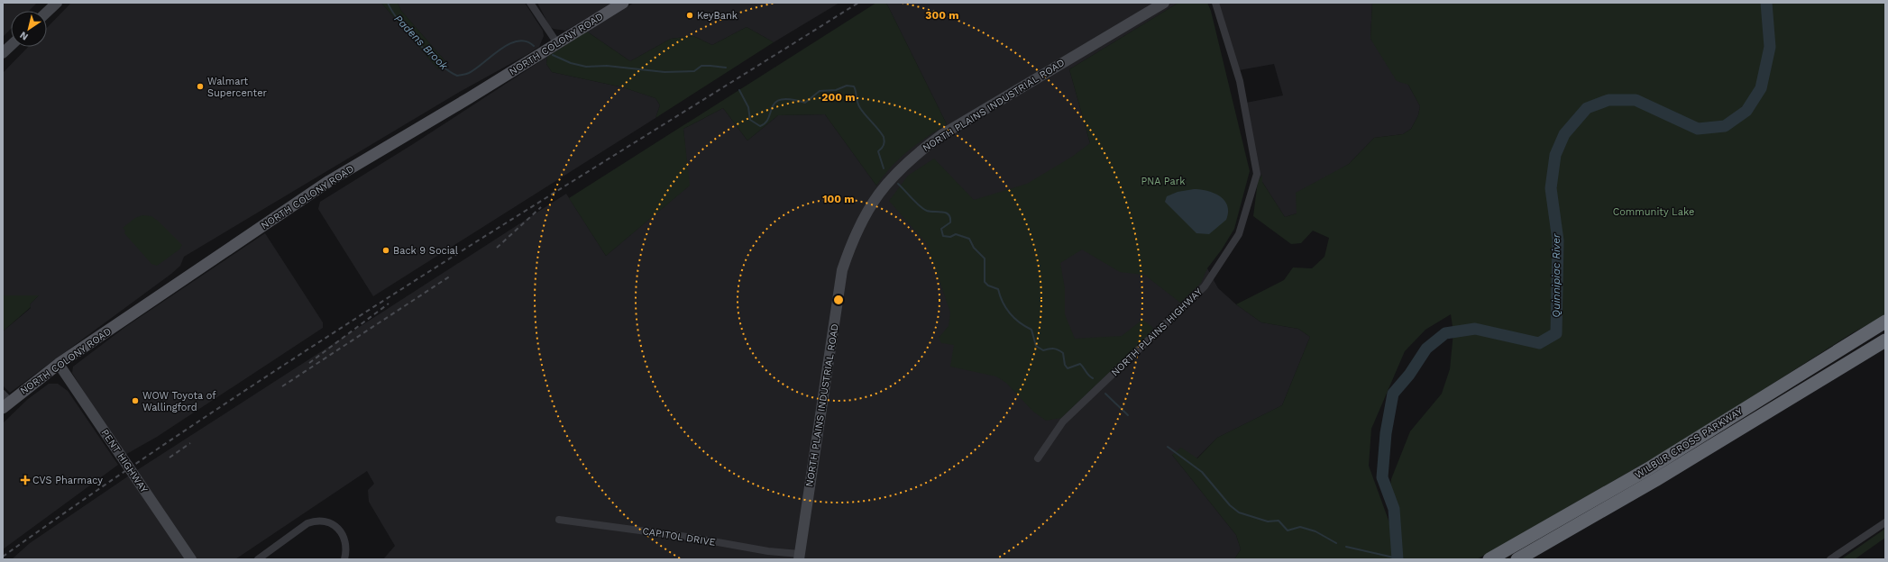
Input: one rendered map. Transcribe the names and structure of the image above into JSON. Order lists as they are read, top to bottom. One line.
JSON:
{"streets":{"highway":["WILBUR CROSS PARKWAY"],"main road":["NORTH COLONY ROAD"],"street":["NORTH PLAINS INDUSTRIAL ROAD","NORTH PLAINS HIGHWAY","PENT HIGHWAY","CAPITOL DRIVE"]},"crossings":[["NORTH COLONY ROAD","PENT HIGHWAY"],["NORTH PLAINS INDUSTRIAL ROAD","CAPITOL DRIVE"]],"water":["Padens Brook","Quinnipiac River"],"parks":["PNA Park","Community Lake"],"places":{"other":["KeyBank","Walmart Supercenter","Back 9 Social","WOW Toyota of Wallingford"],"health":["CVS Pharmacy"]},"north":"bottom left","rings":["300 m","200 m","100 m"]}
